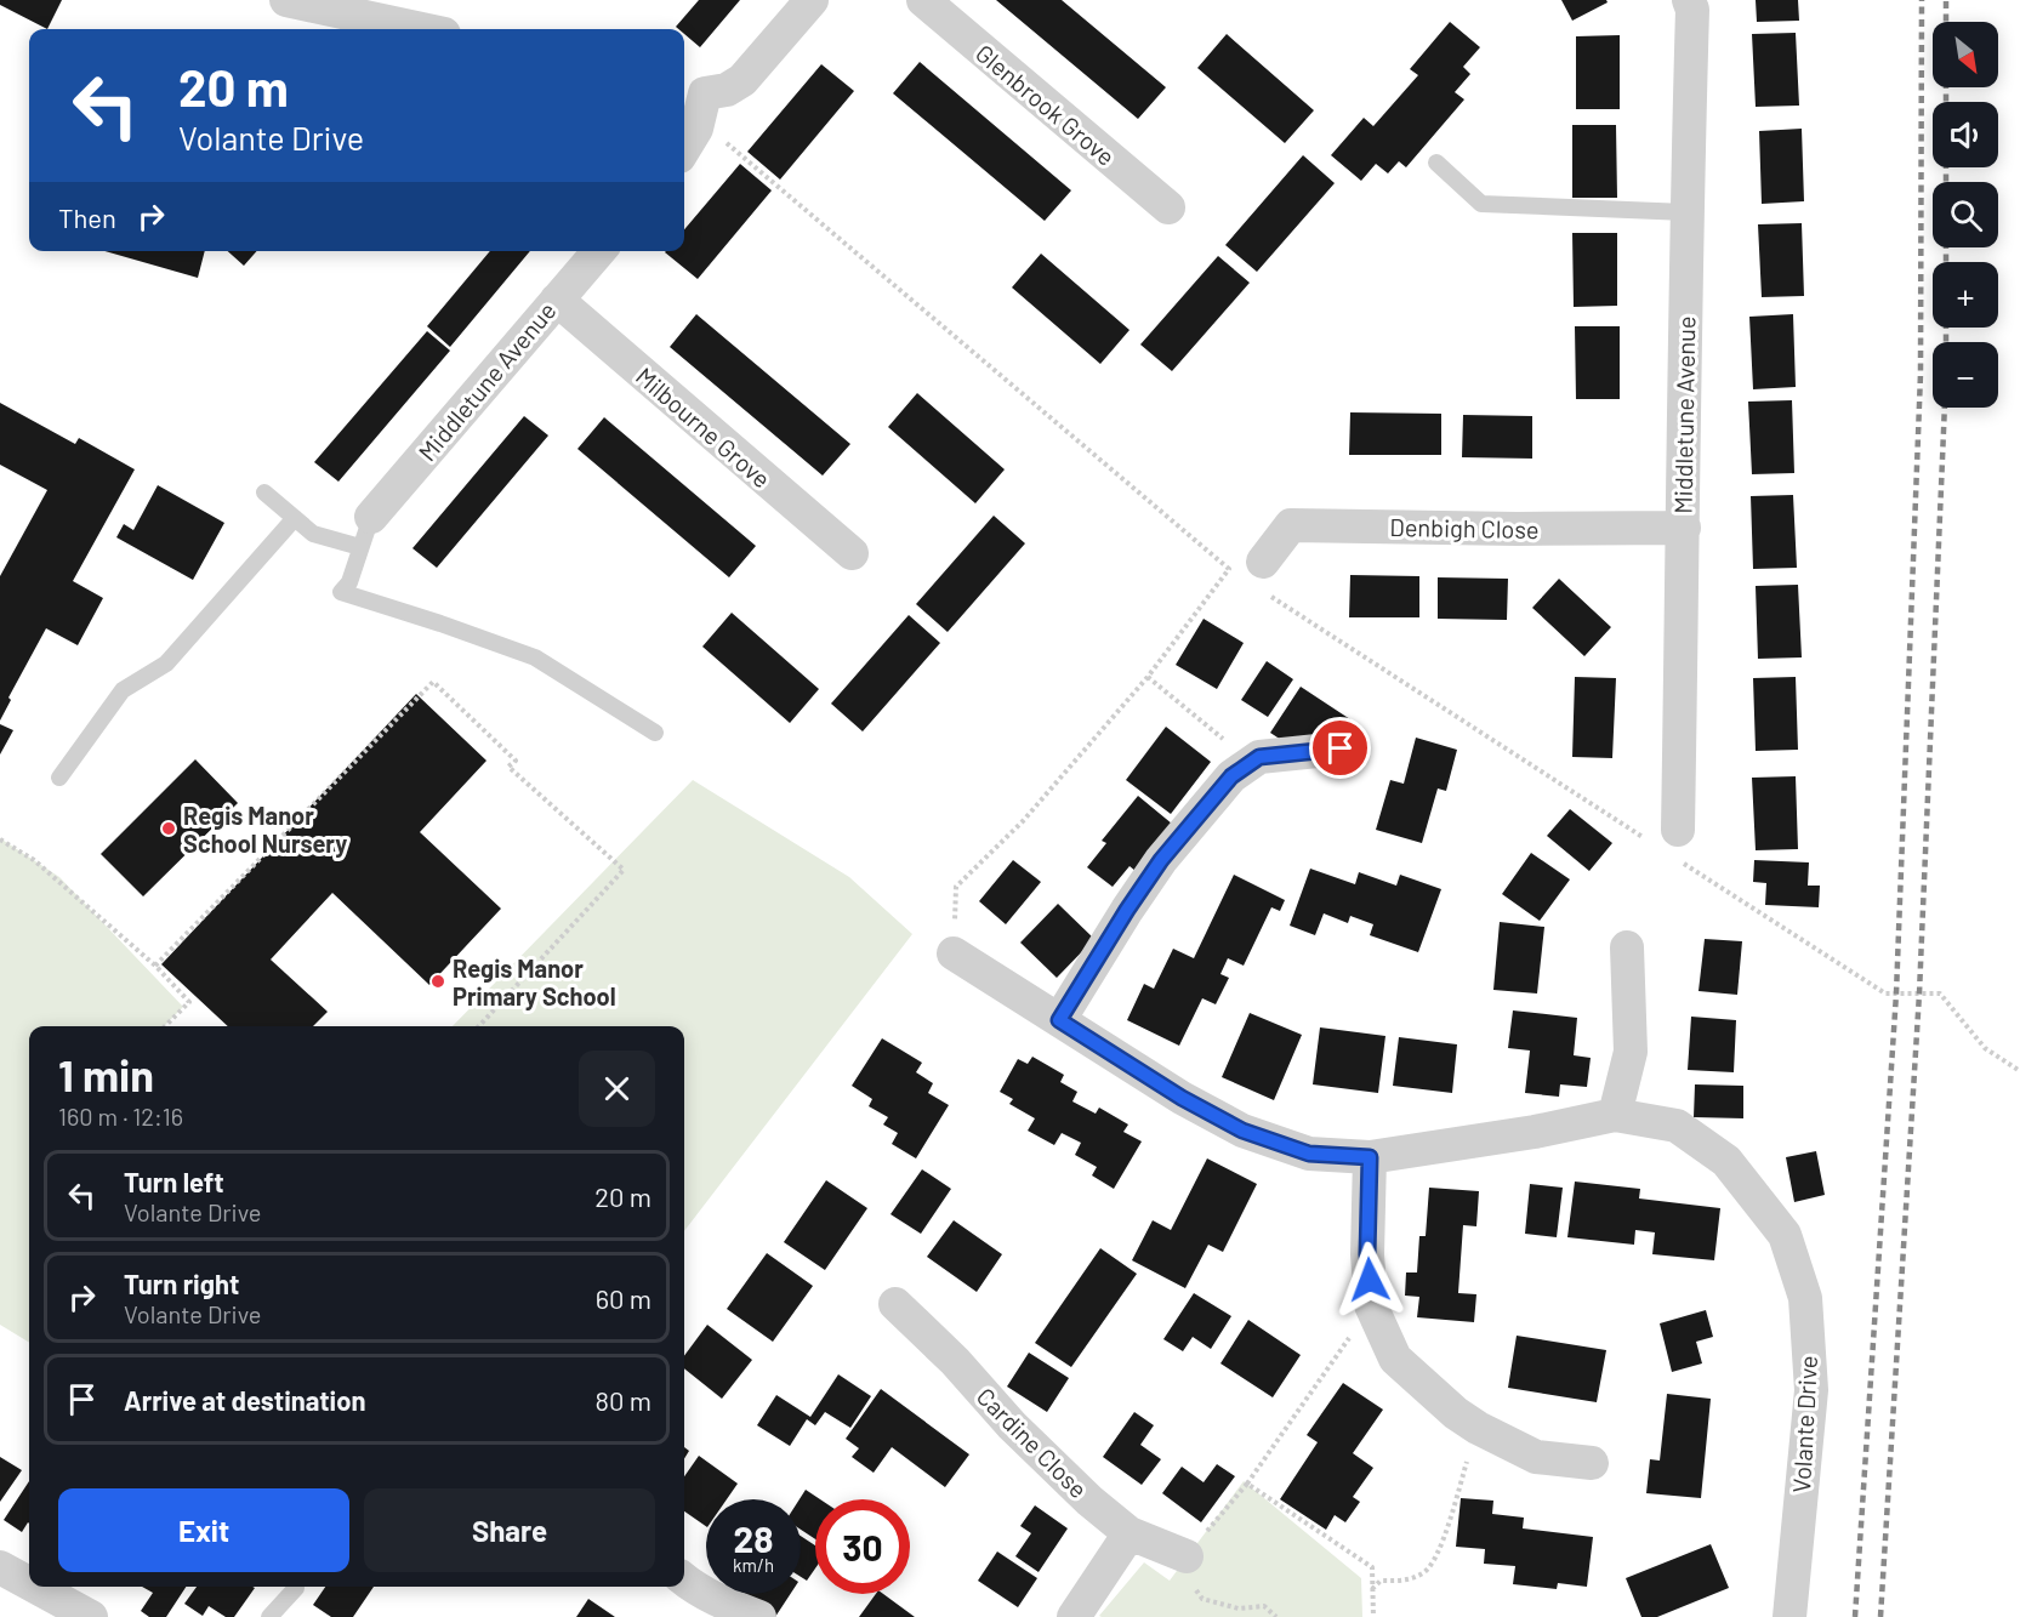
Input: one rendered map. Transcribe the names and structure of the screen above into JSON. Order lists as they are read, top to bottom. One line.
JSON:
{"streets":{"street":["Glenbrook Grove","Middletune Avenue","Milbourne Grove","Denbigh Close","Volante Drive","Cardine Close"]},"crossings":[["Middletune Avenue","Milbourne Grove"],["Middletune Avenue","Denbigh Close"]],"places":["Regis Manor School Nursery","Regis Manor Primary School"],"north":"bottom right","page":{"map_buttons":["+","−"],"turn":["20 m","Volante Drive"],"then":"Then","heading":["1 min","160 m · 12:16"],"list":[{"name":"Turn left","note":"Volante Drive","value":"20 m"},{"name":"Turn right","note":"Volante Drive","value":"60 m"},{"name":"Arrive at destination","value":"80 m"}],"buttons":["Exit","Share"],"speed":"28 km/h","limit":"30"}}
